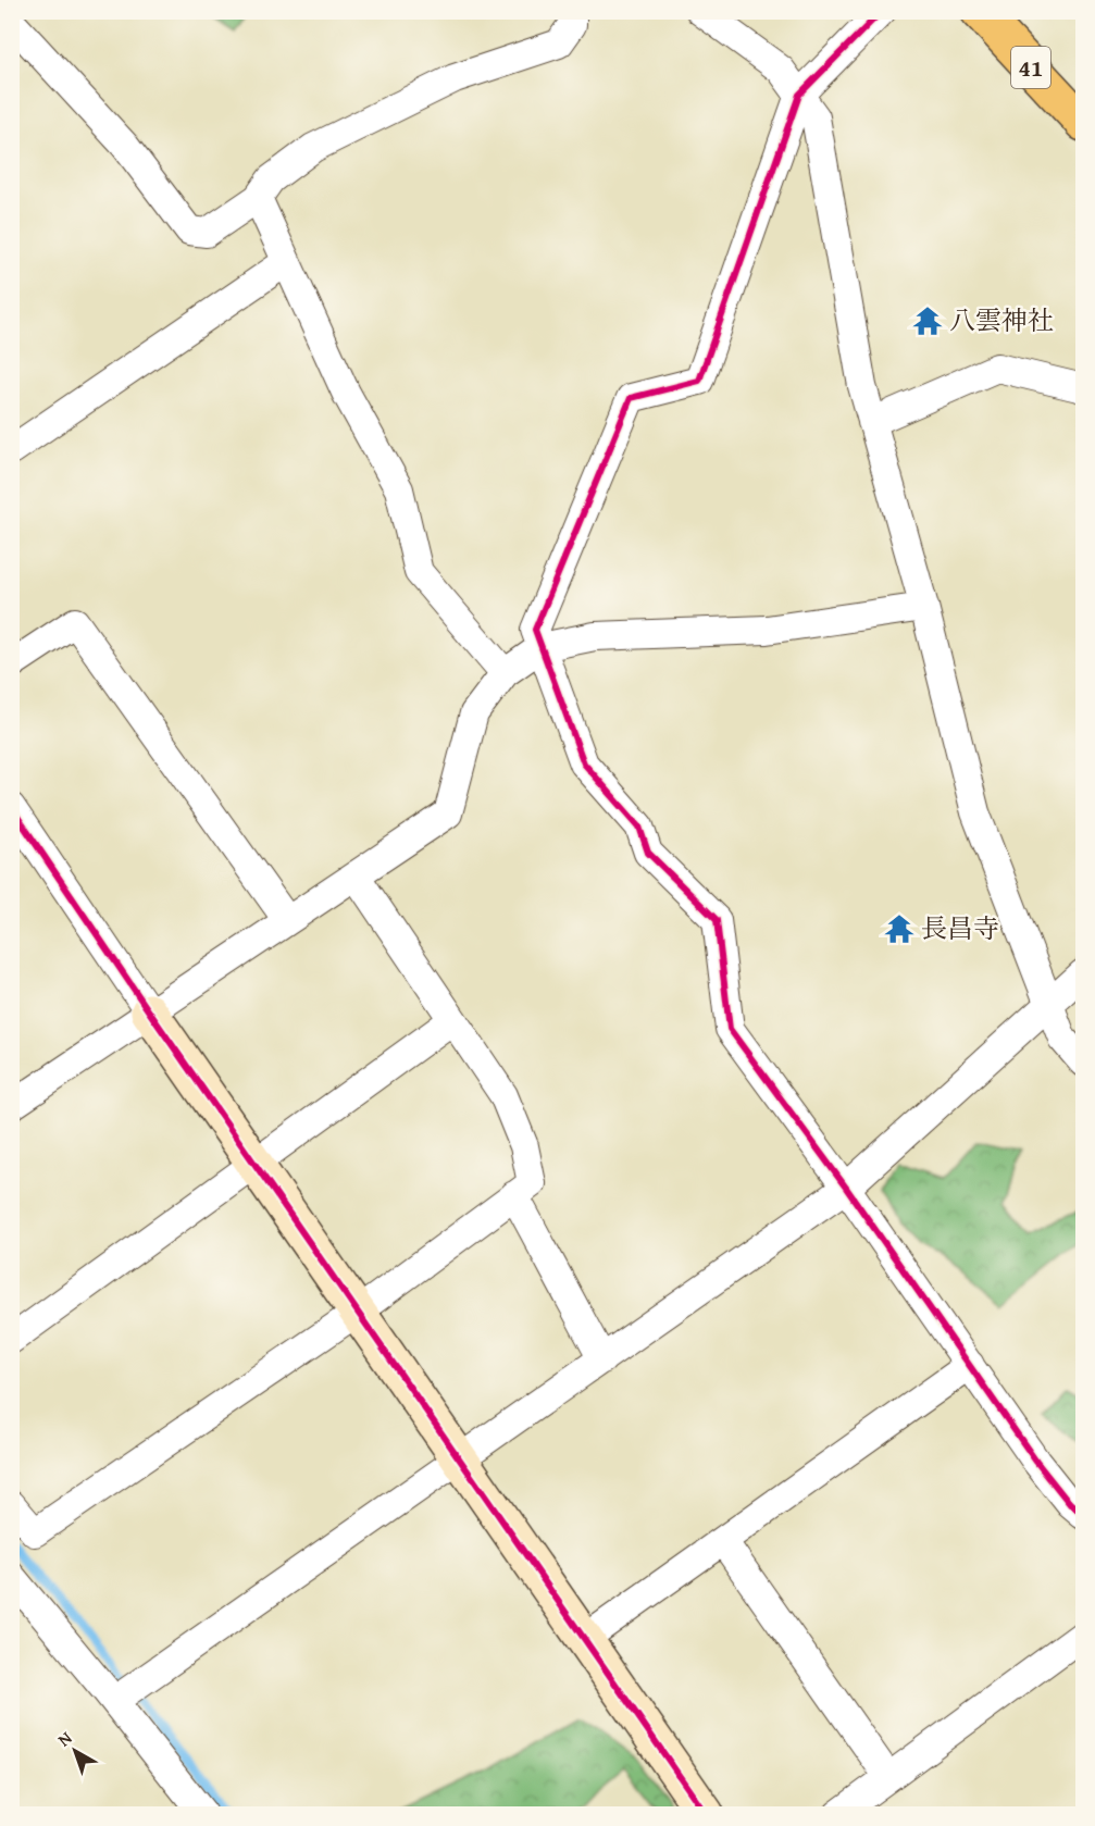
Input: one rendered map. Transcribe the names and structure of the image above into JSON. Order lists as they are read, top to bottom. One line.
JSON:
{"streets":{"main road":["41"]},"places":{"temple":["八雲神社","長昌寺"]},"north":"top left"}
